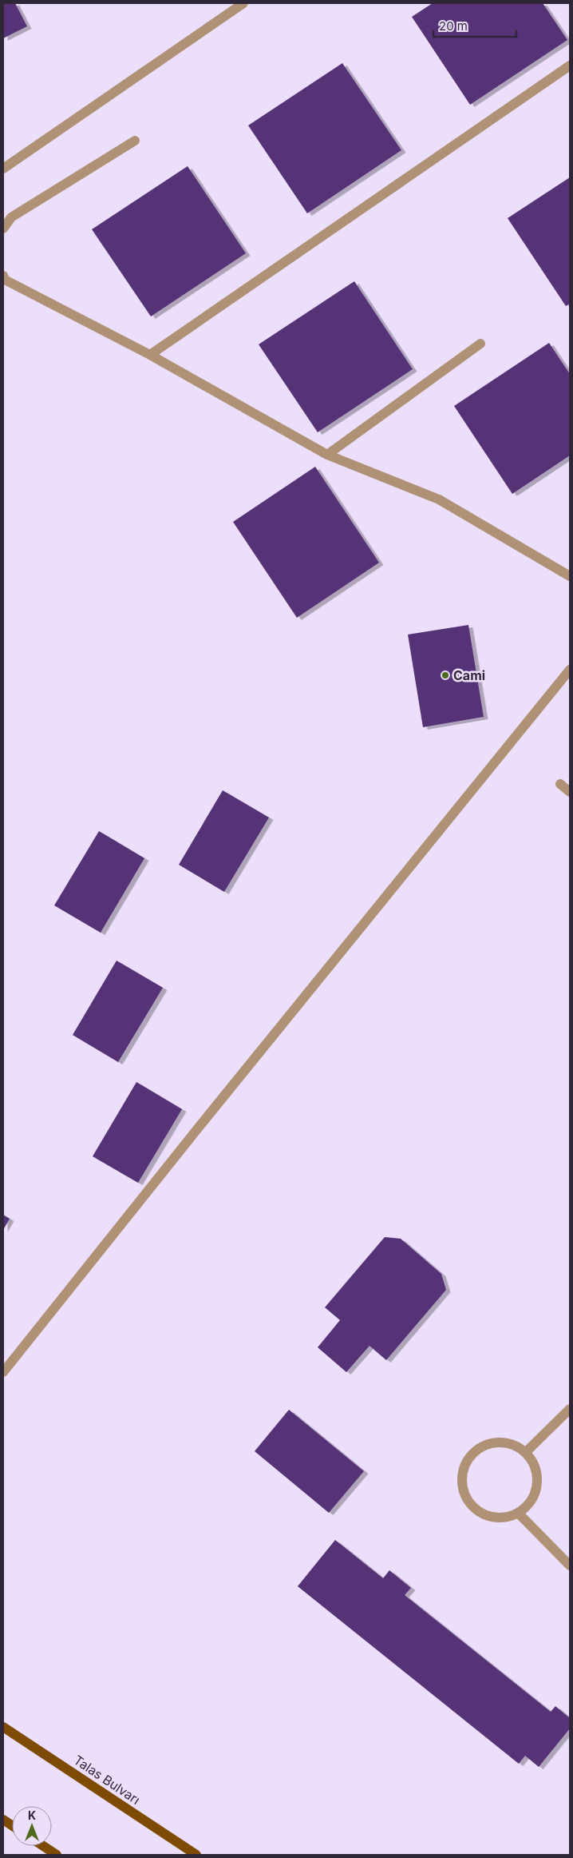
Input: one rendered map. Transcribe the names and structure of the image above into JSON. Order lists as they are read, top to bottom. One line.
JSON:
{"streets":{"main road":["Talas Bulvarı"]},"places":["Cami"],"scale_bar":"20 m","north":"top"}
